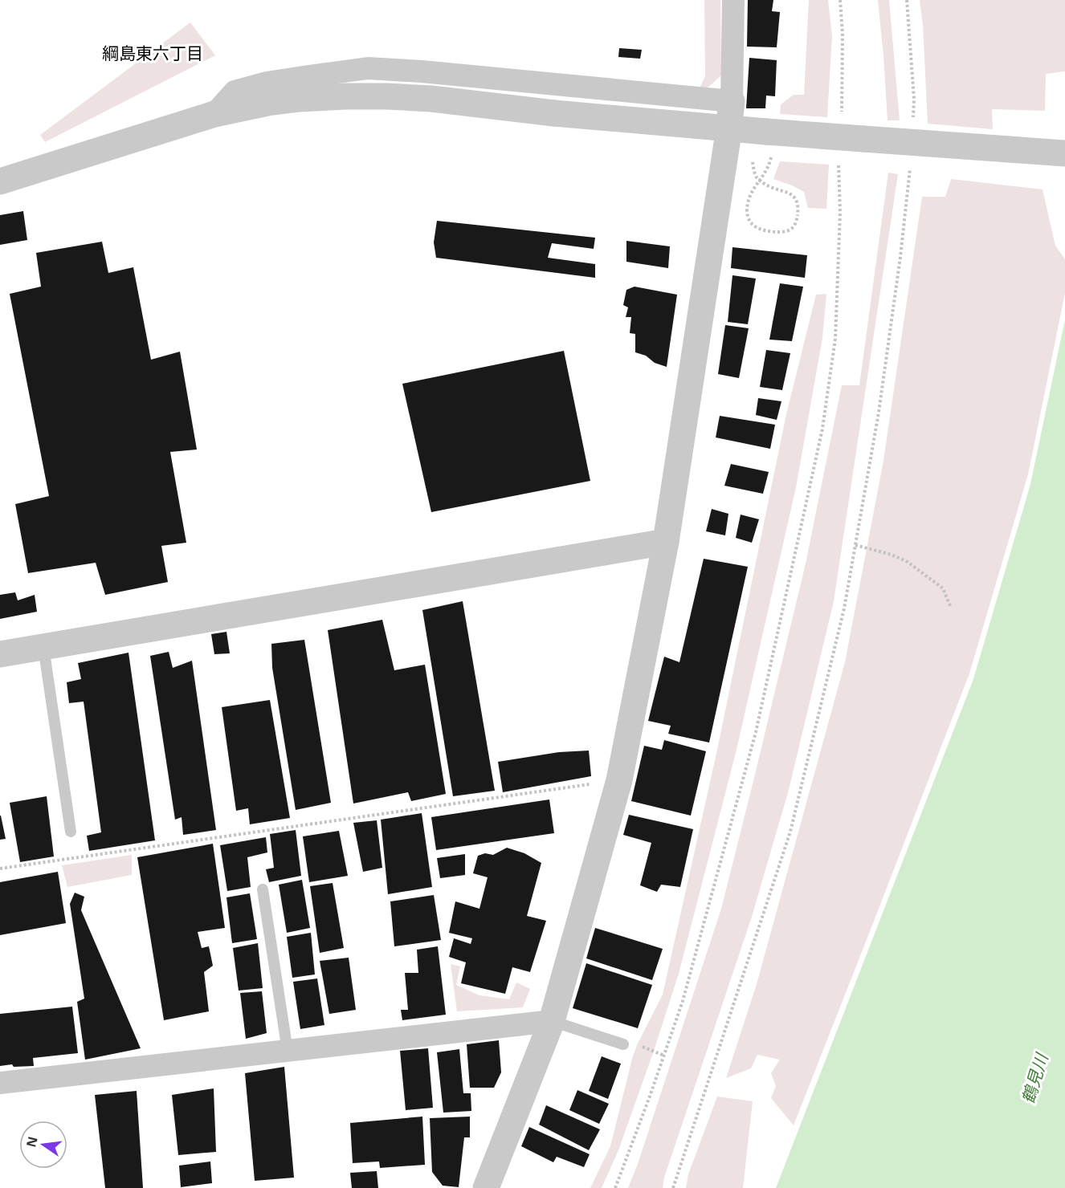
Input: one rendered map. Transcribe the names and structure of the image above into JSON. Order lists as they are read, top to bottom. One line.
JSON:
{"districts":["綱島東六丁目"],"water":["鶴見川"],"north":"left"}
